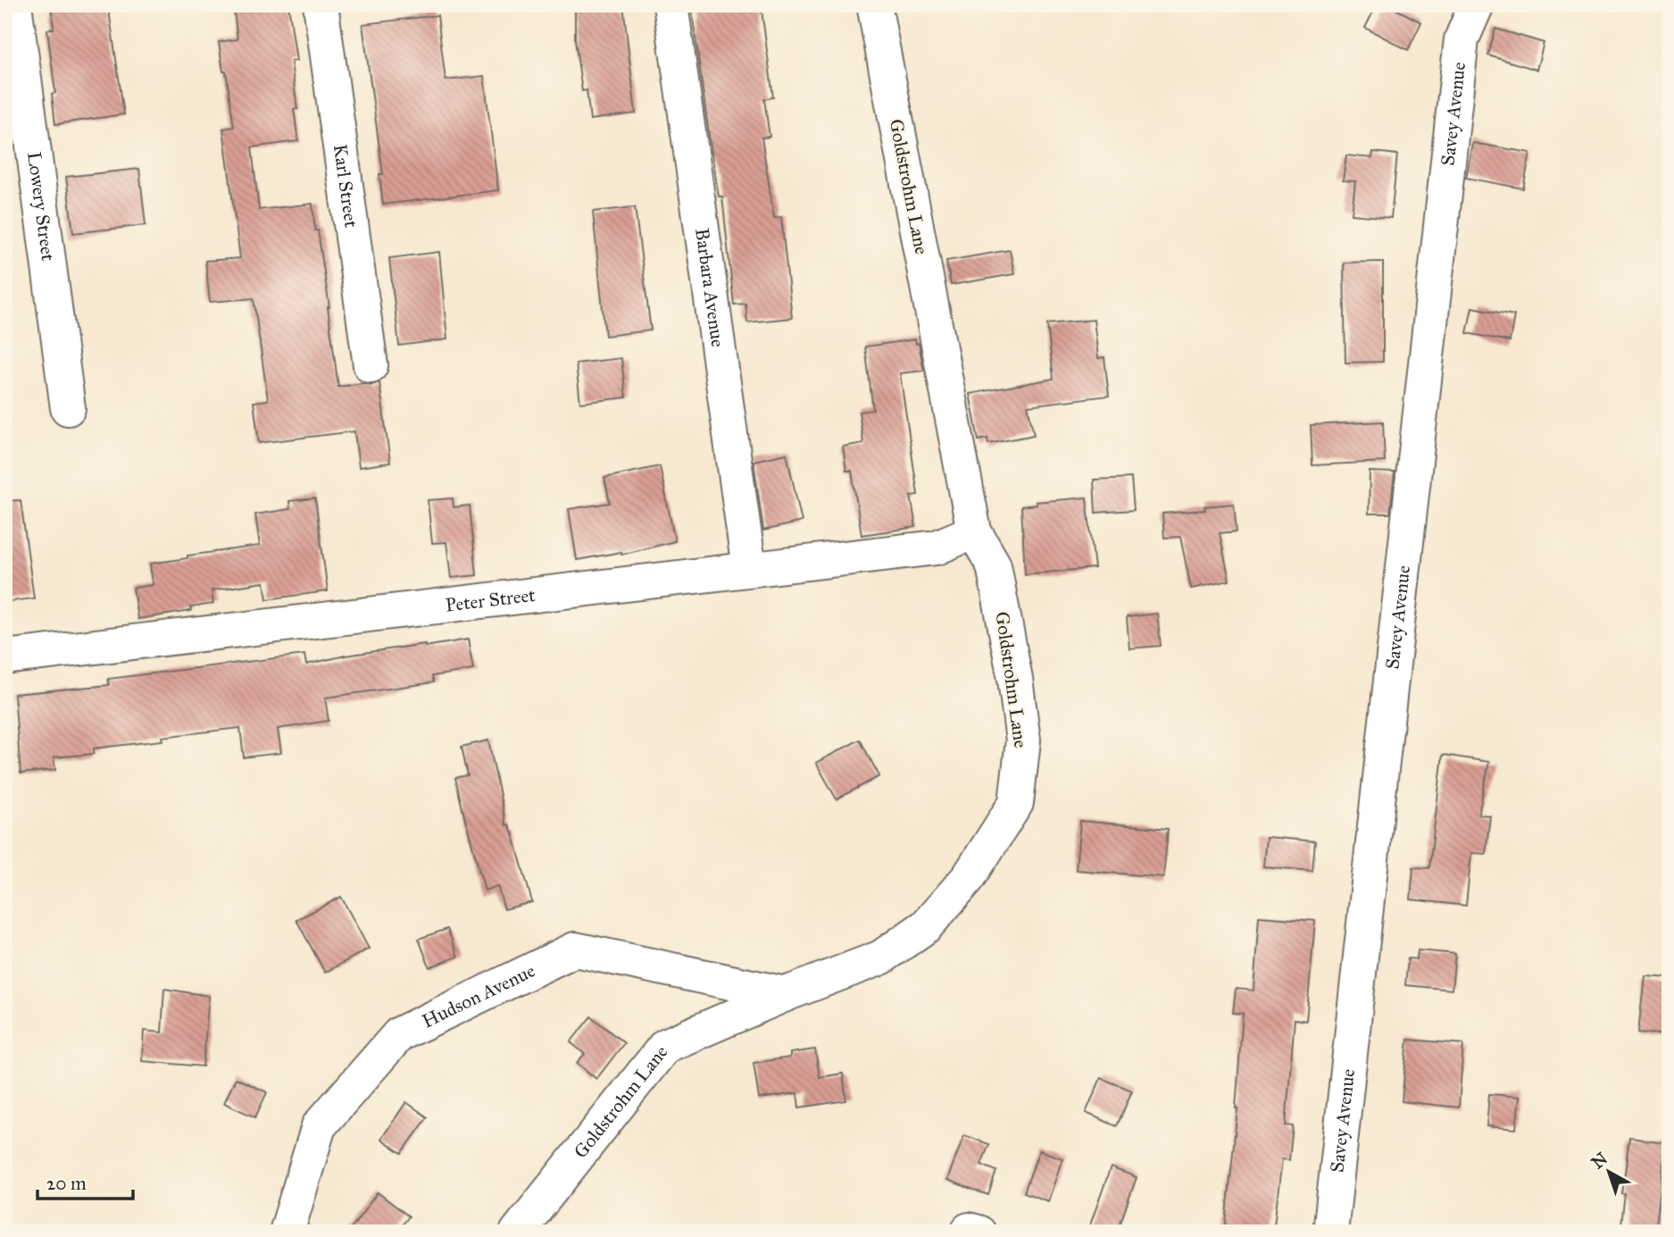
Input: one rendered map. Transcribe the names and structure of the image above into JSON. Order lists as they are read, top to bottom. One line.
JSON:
{"streets":{"street":["Savey Avenue","Karl Street","Goldstrohm Lane","Lowery Street","Barbara Avenue","Peter Street","Hudson Avenue"]},"crossings":[["Goldstrohm Lane","Peter Street"],["Goldstrohm Lane","Hudson Avenue"],["Barbara Avenue","Peter Street"]],"scale_bar":"20 m","north":"top left"}
